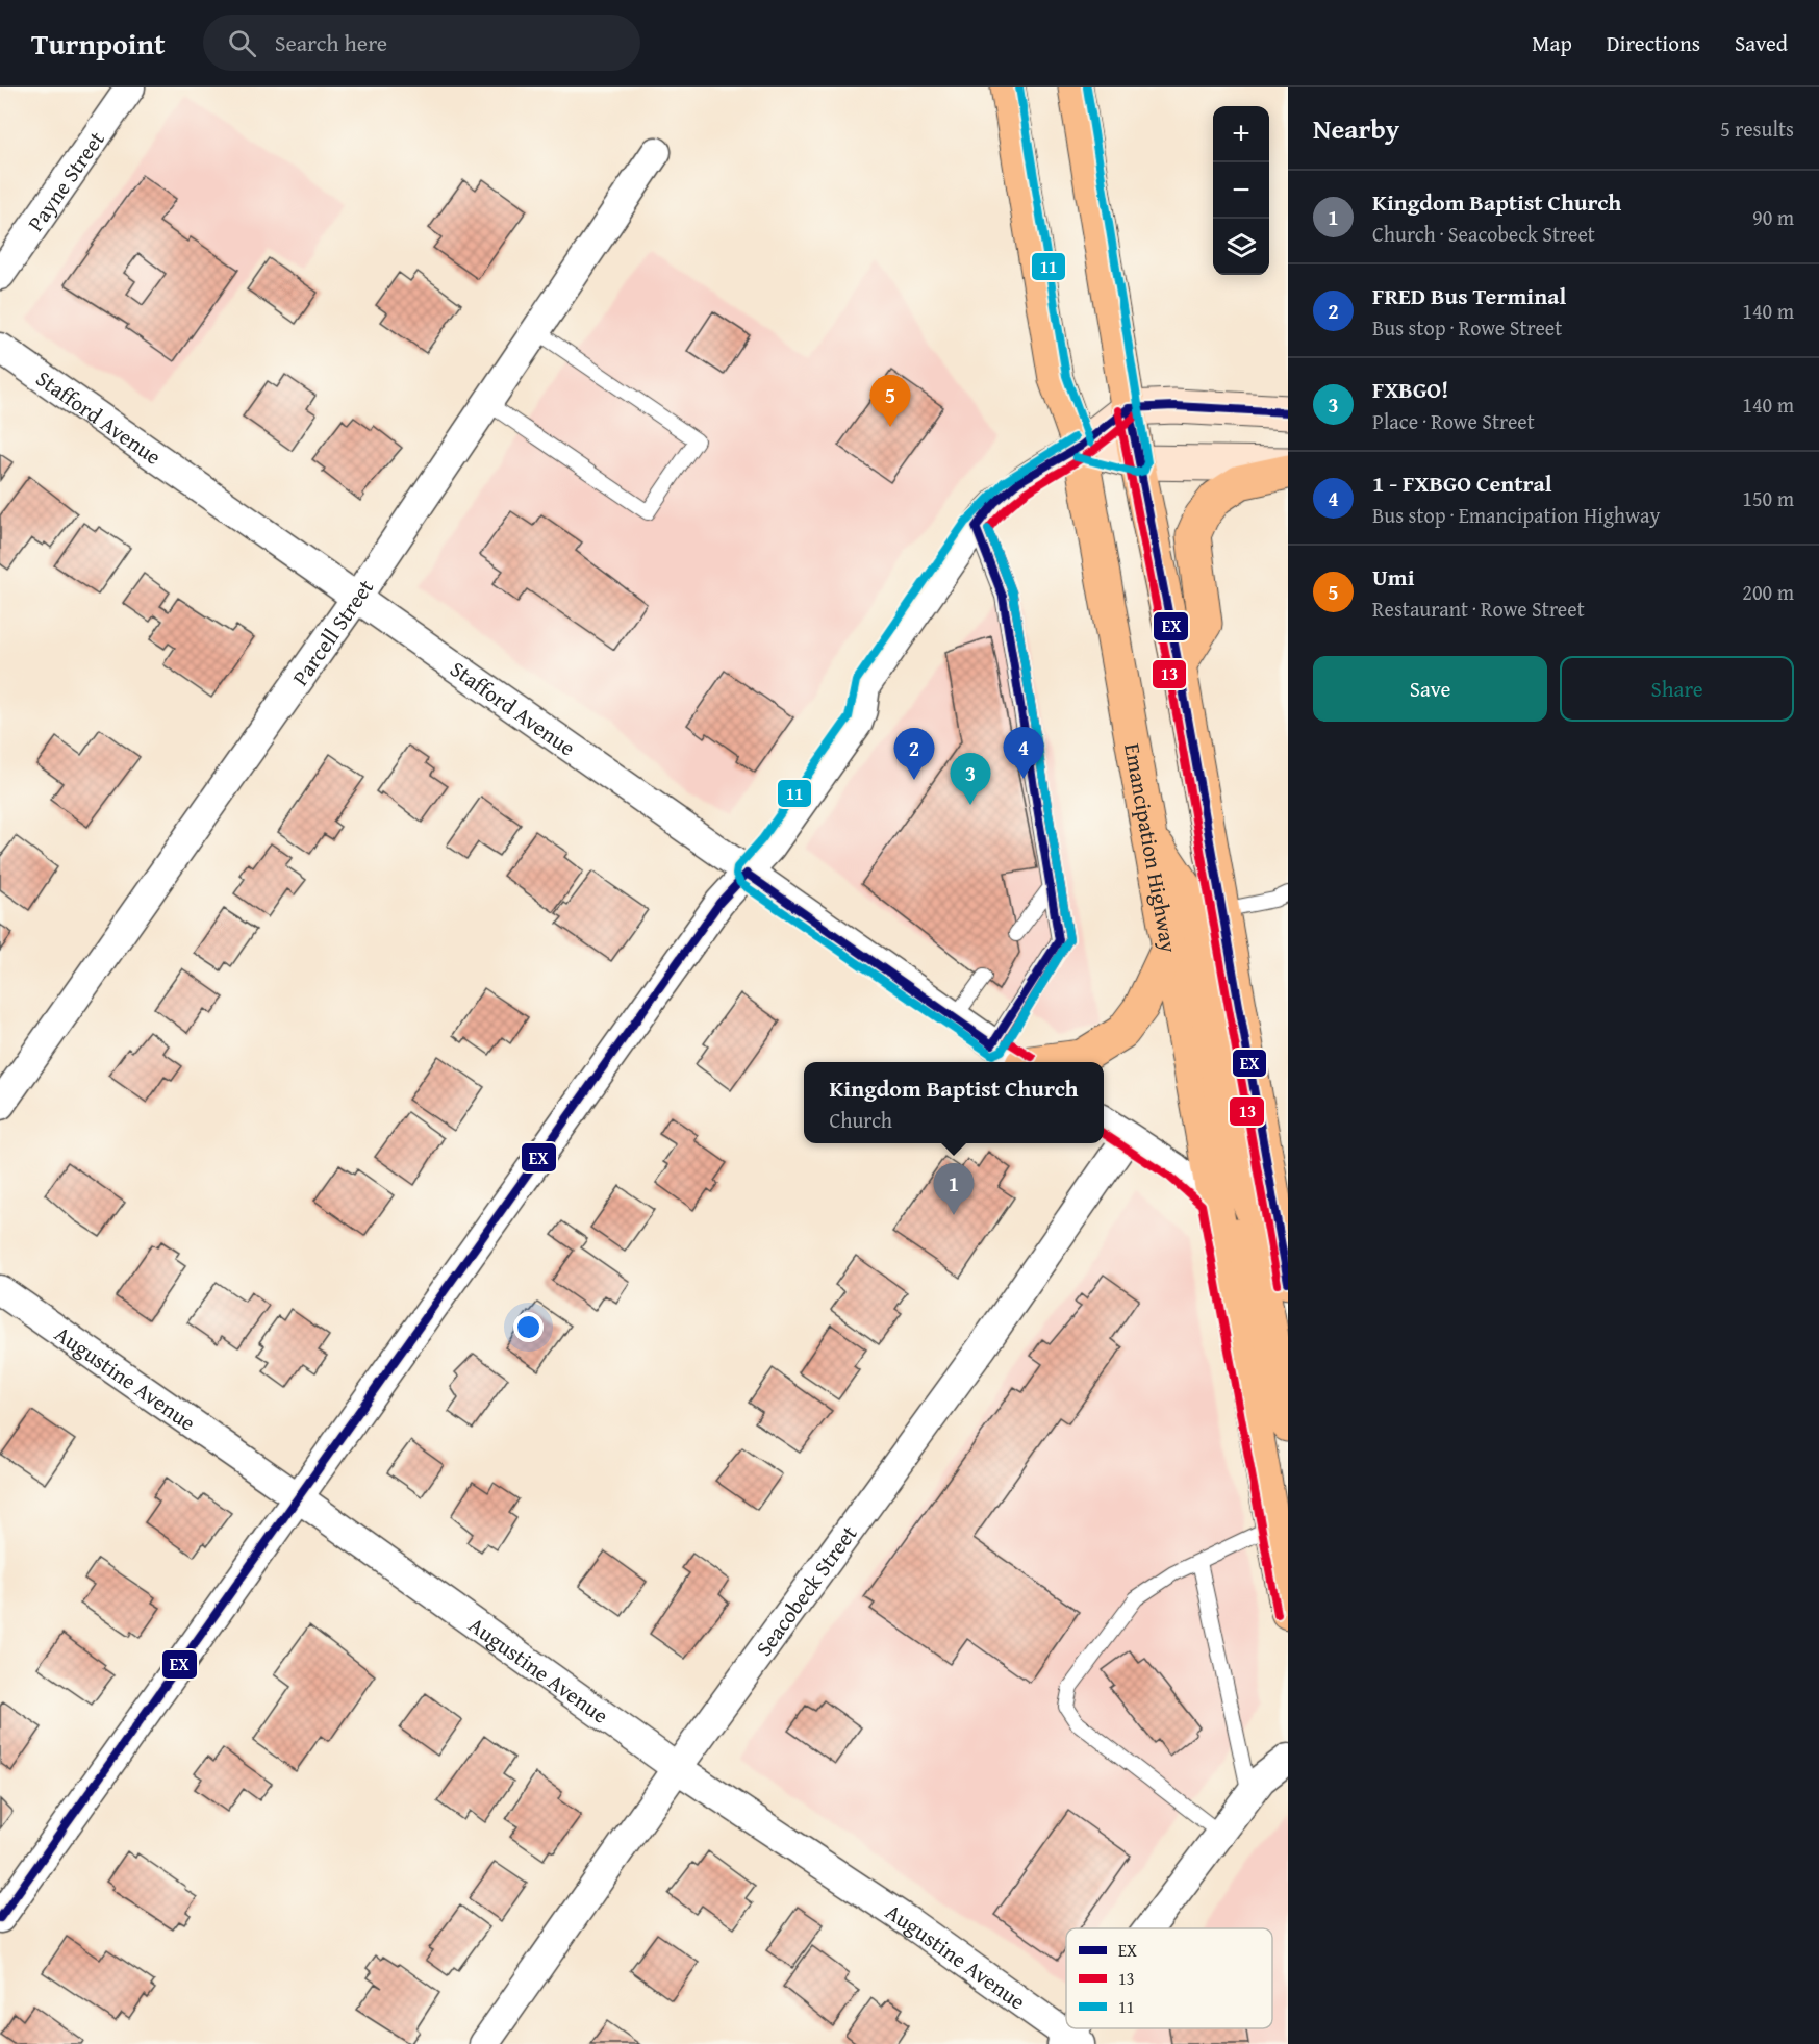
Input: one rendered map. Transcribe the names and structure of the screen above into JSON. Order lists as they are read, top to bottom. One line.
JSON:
{"streets":{"main road":["Emancipation Highway"],"street":["Payne Street","Stafford Avenue","Parcell Street","Augustine Avenue","Seacobeck Street"]},"crossings":[["Stafford Avenue","Parcell Street"],["Augustine Avenue","Seacobeck Street"]],"lines":["transit line 11","transit line EX","transit line 13"],"legend":["EX","13","11"],"page":{"header":"Turnpoint","search":"Search here","nav":["Map","Directions","Saved"],"heading":["Nearby","5 results"],"map_buttons":["+","−"],"list":[{"mark":"1","name":"Kingdom Baptist Church","note":"Church · Seacobeck Street","value":"90 m"},{"mark":"2","name":"FRED Bus Terminal","note":"Bus stop · Rowe Street","value":"140 m"},{"mark":"3","name":"FXBGO!","note":"Place · Rowe Street","value":"140 m"},{"mark":"4","name":"1 - FXBGO Central","note":"Bus stop · Emancipation Highway","value":"150 m"},{"mark":"5","name":"Umi","note":"Restaurant · Rowe Street","value":"200 m"}],"pins":["5","4","2","3","1"],"buttons":["Save","Share"],"popup":["Kingdom Baptist Church","Church"]}}
